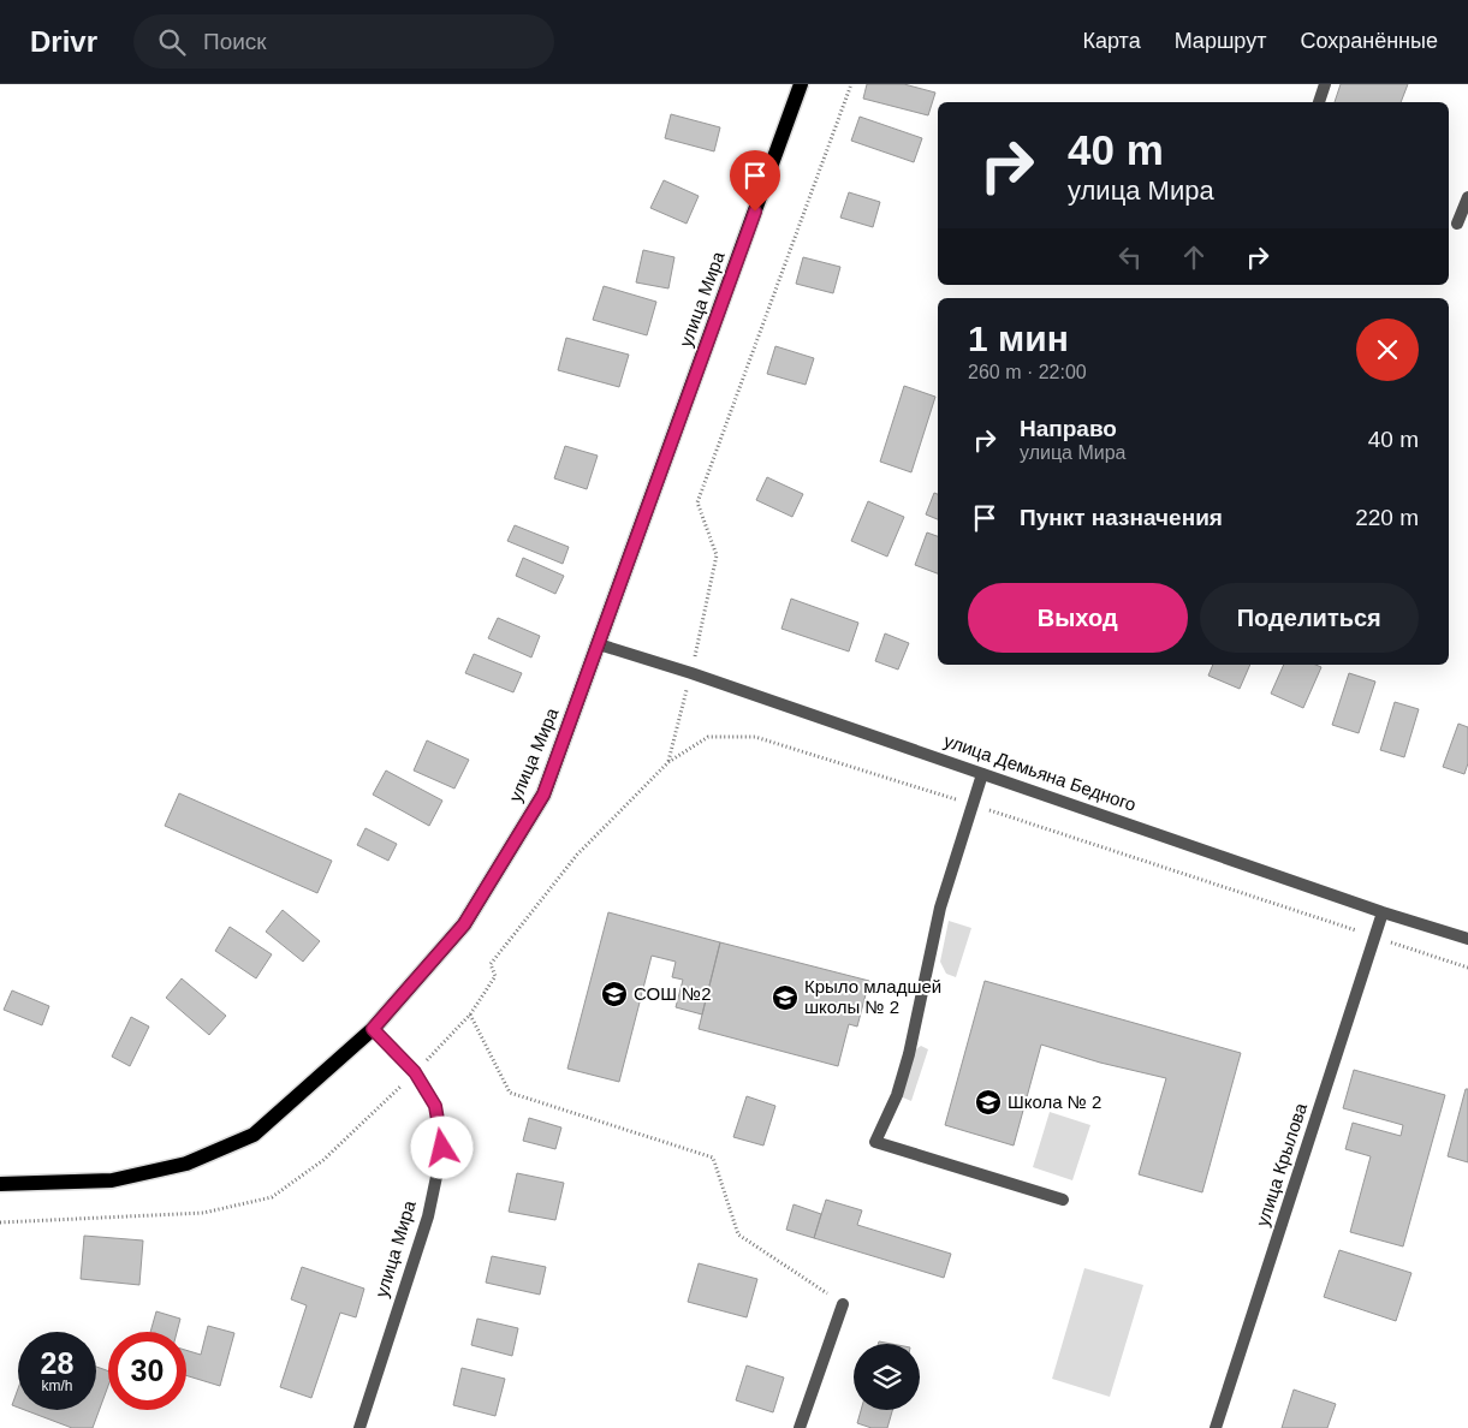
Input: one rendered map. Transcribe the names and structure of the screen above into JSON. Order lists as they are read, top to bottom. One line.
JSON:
{"streets":{"main road":["улица Мира"],"street":["улица Демьяна Бедного","улица Крылова"]},"crossings":[["улица Мира","улица Демьяна Бедного"],["улица Демьяна Бедного","улица Крылова"]],"places":{"school or university":["СОШ №2","Крыло младшей школы № 2","Школа № 2"]},"page":{"header":"Drivr","search":"Поиск","nav":["Карта","Маршрут","Сохранённые"],"turn":["40 m","улица Мира"],"heading":["1 мин","260 m · 22:00"],"list":[{"name":"Направо","note":"улица Мира","value":"40 m"},{"name":"Пункт назначения","value":"220 m"}],"buttons":["Выход","Поделиться"],"speed":"28 km/h","limit":"30"}}
